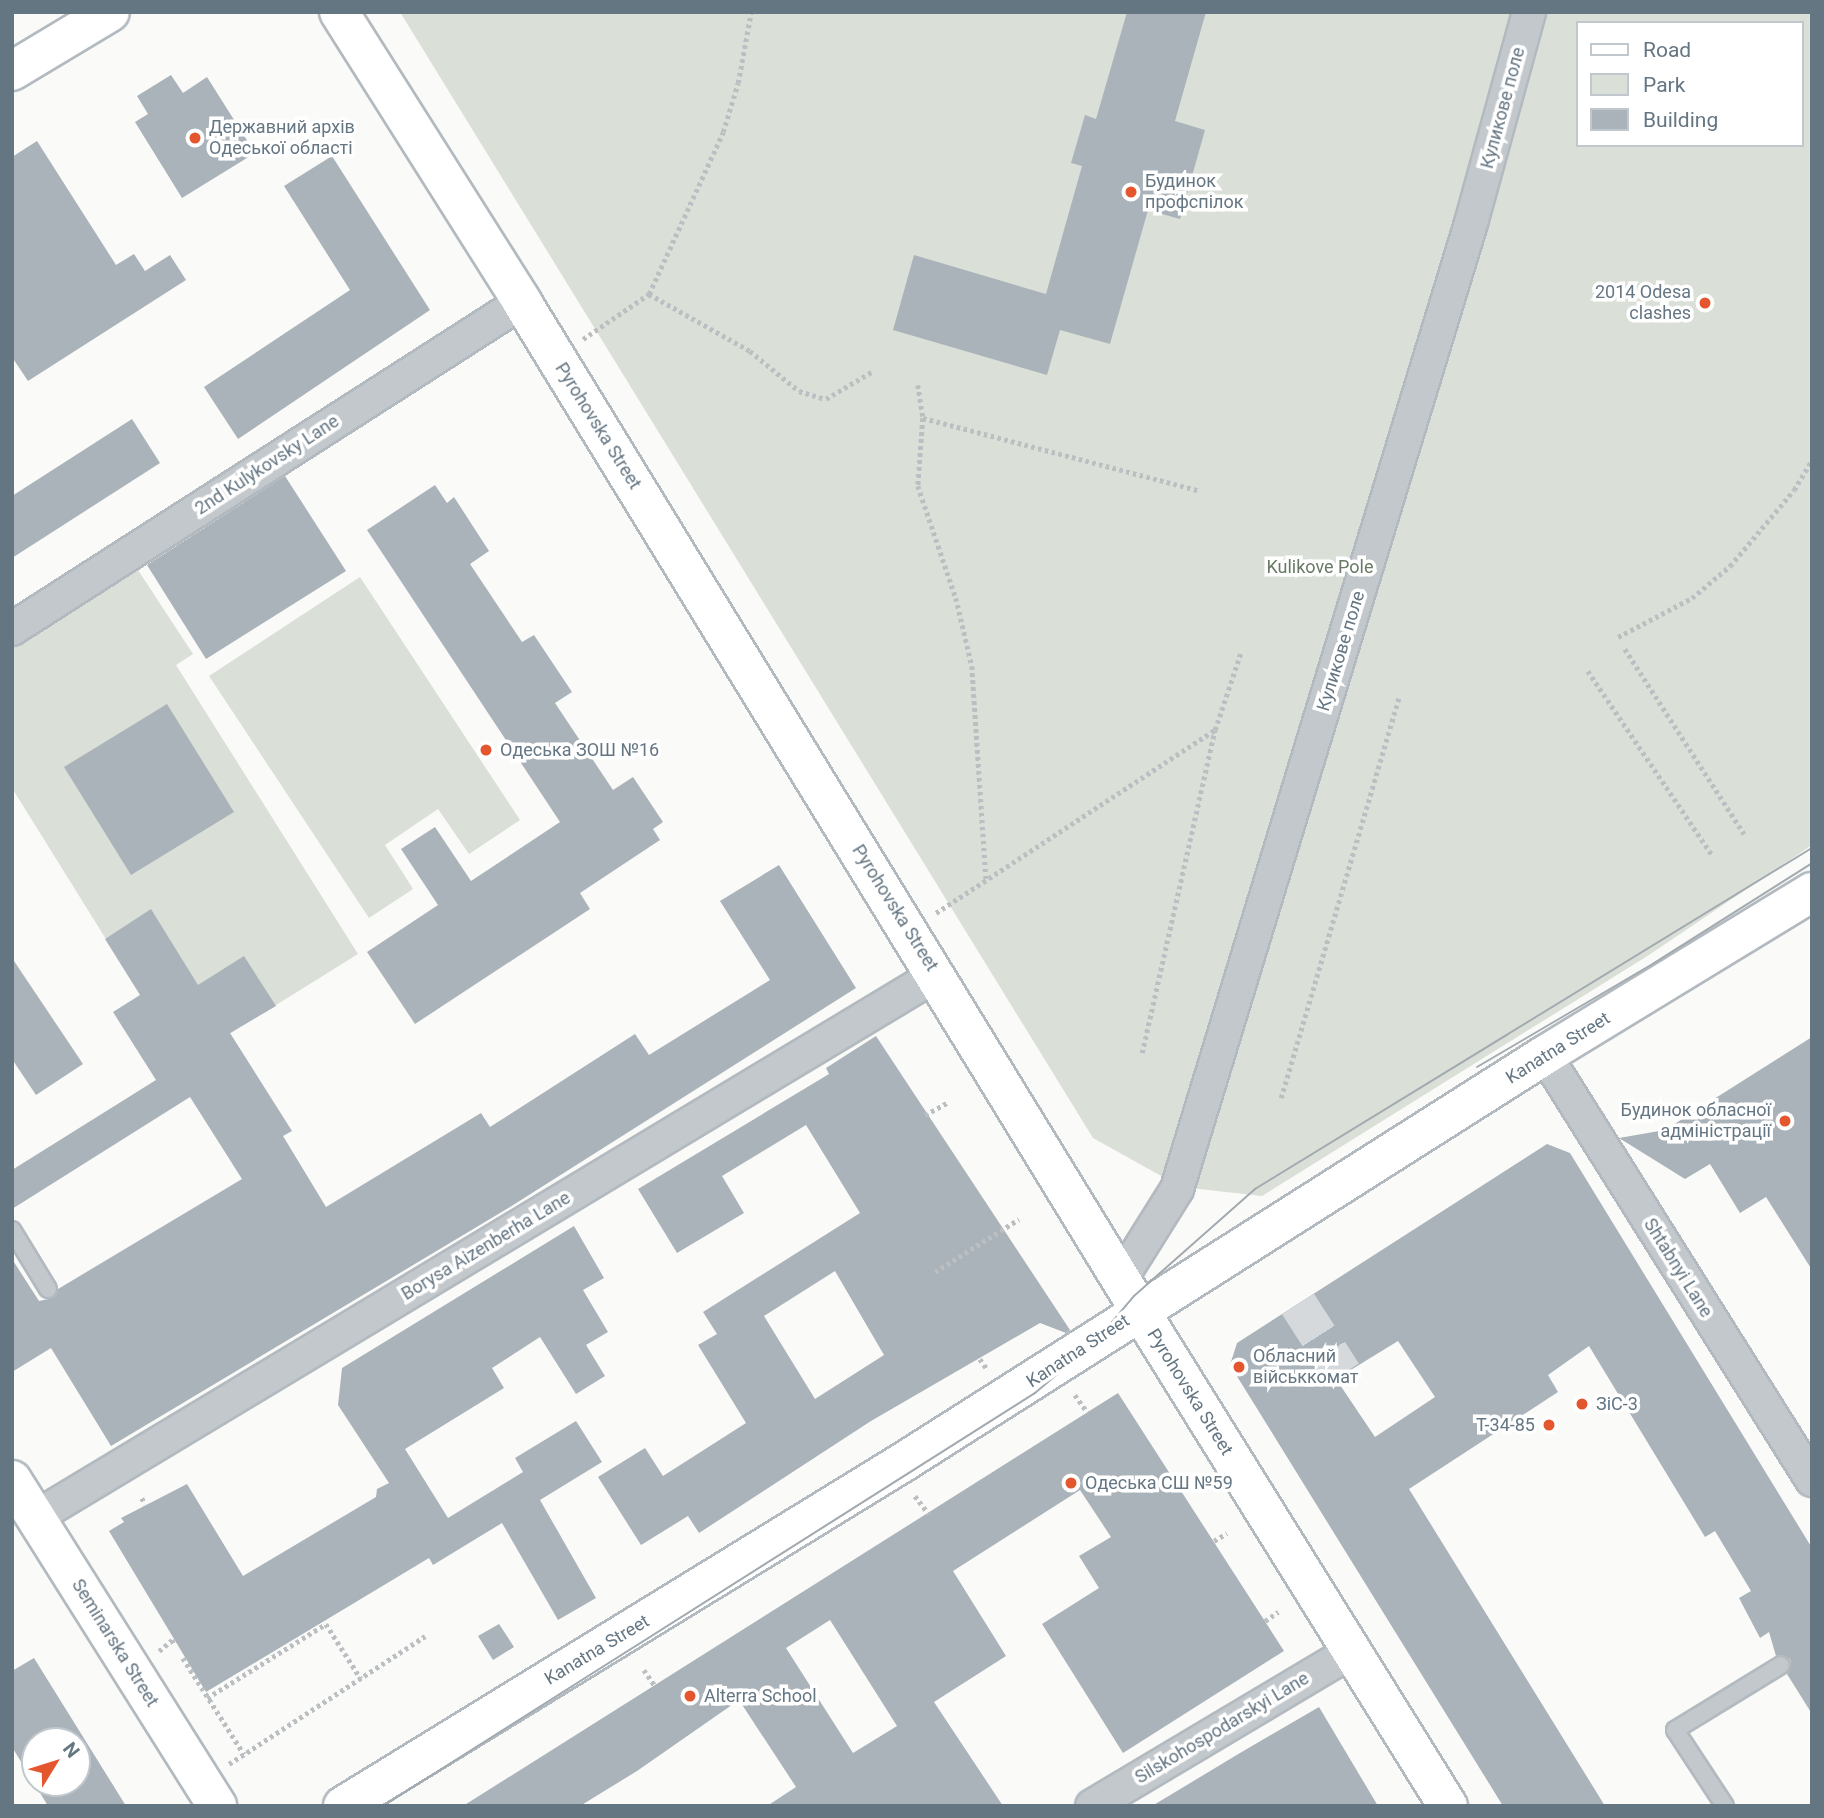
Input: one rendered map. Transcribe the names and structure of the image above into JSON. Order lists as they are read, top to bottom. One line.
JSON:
{"streets":{"main road":["Pyrohovska Street","Kanatna Street","Seminarska Street"],"street":["Куликове поле","2nd Kulykovsky Lane","Borysa Aizenberha Lane","Shtabnyi Lane","Silskohospodarskyi Lane"]},"crossings":[["Куликове поле","Pyrohovska Street"],["Pyrohovska Street","2nd Kulykovsky Lane"],["Pyrohovska Street","Kanatna Street"],["Pyrohovska Street","Borysa Aizenberha Lane"],["Pyrohovska Street","Silskohospodarskyi Lane"],["Kanatna Street","Shtabnyi Lane"],["Borysa Aizenberha Lane","Seminarska Street"]],"parks":["Kulikove Pole"],"places":["Державний архів Одеської області","Будинок профспілок","2014 Odesa clashes","Одеська ЗОШ №16","Будинок обласної адміністрації","Обласний військкомат","ЗіС-3","Т-34-85","Одеська CШ №59","Alterra School"],"legend":["Road","Park","Building"],"north":"top right"}
